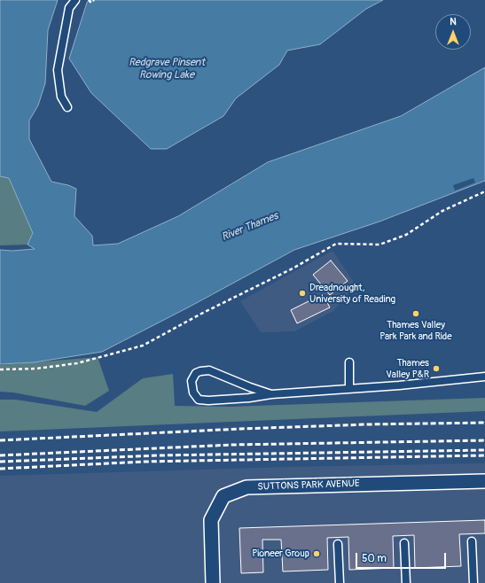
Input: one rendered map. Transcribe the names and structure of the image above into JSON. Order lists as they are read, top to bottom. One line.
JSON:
{"streets":{"street":["SUTTONS PARK AVENUE"]},"water":["Redgrave Pinsent Rowing Lake","River Thames"],"places":["Dreadnought, University of Reading","Thames Valley Park Park and Ride","Thames Valley P&R","Pioneer Group"],"scale_bar":"50 m","north":"top"}
